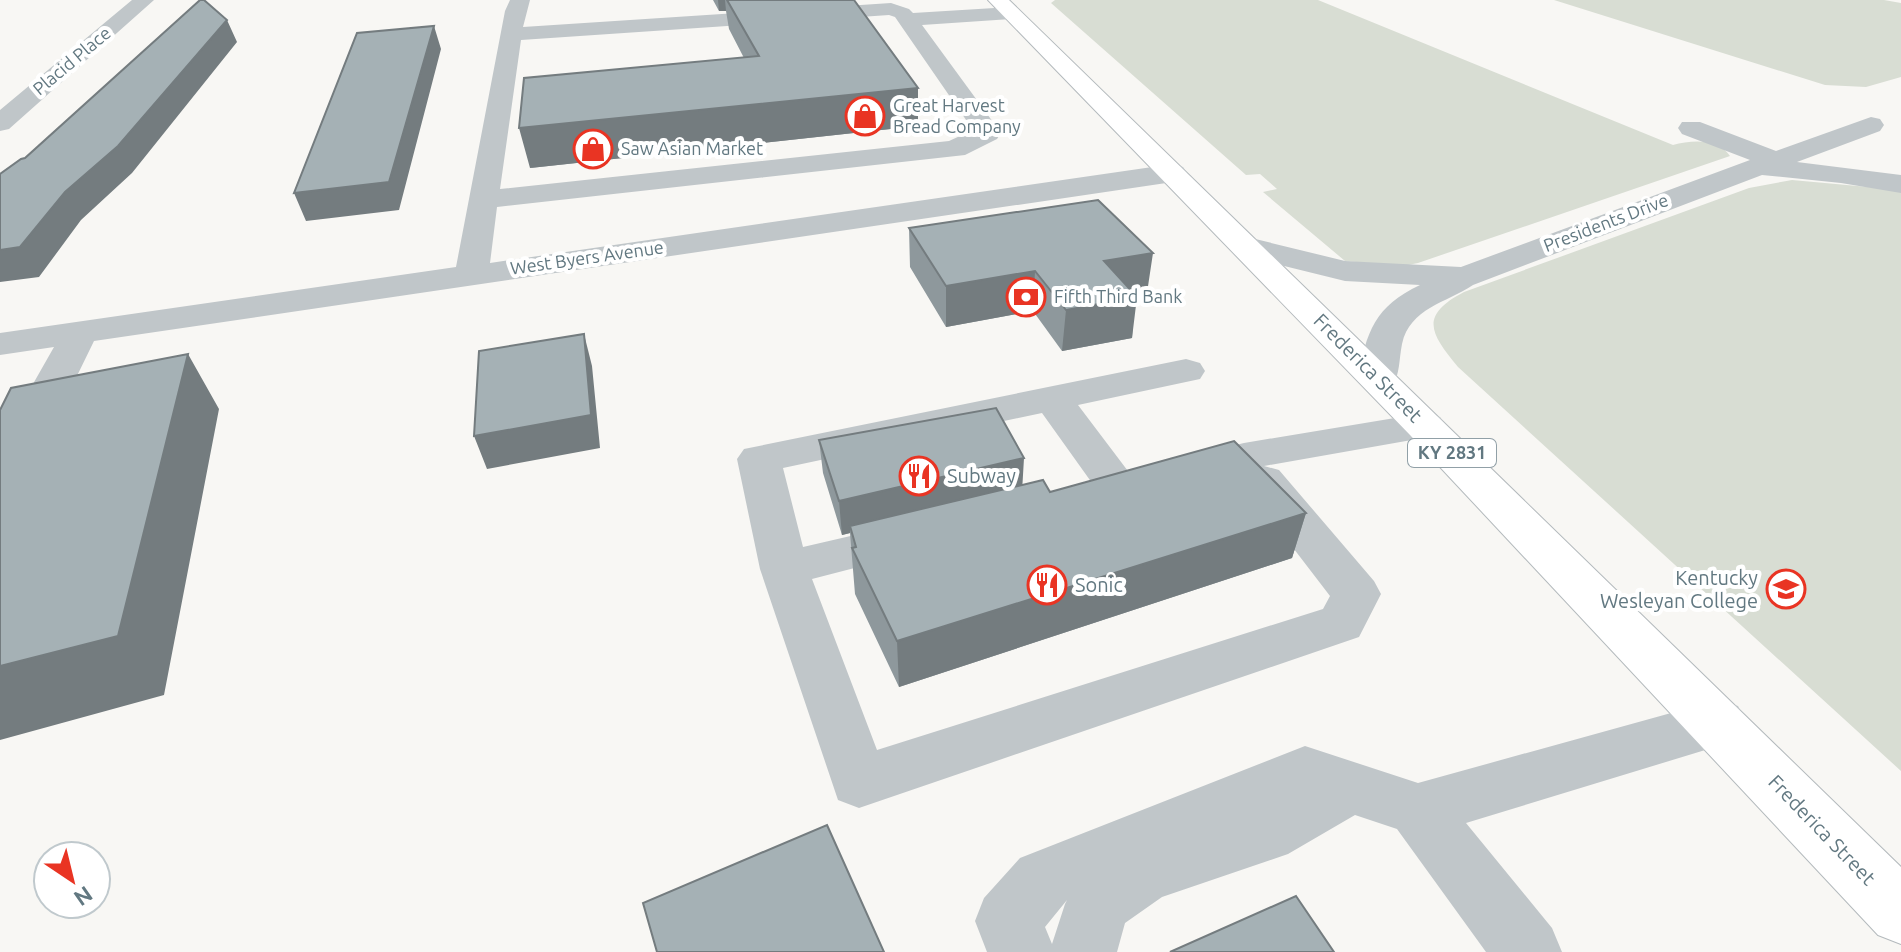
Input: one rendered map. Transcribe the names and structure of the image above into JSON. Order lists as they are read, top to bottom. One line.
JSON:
{"streets":{"main road":["Frederica Street","KY 2831"],"street":["Placid Place","Presidents Drive","West Byers Avenue"]},"crossings":[["Presidents Drive","Frederica Street"],["West Byers Avenue","Frederica Street"]],"places":{"shop":["Great Harvest Bread Company","Saw Asian Market"],"bank":["Fifth Third Bank"],"restaurant":["Subway","Sonic"],"school or university":["Kentucky Wesleyan College"]},"north":"bottom right"}
